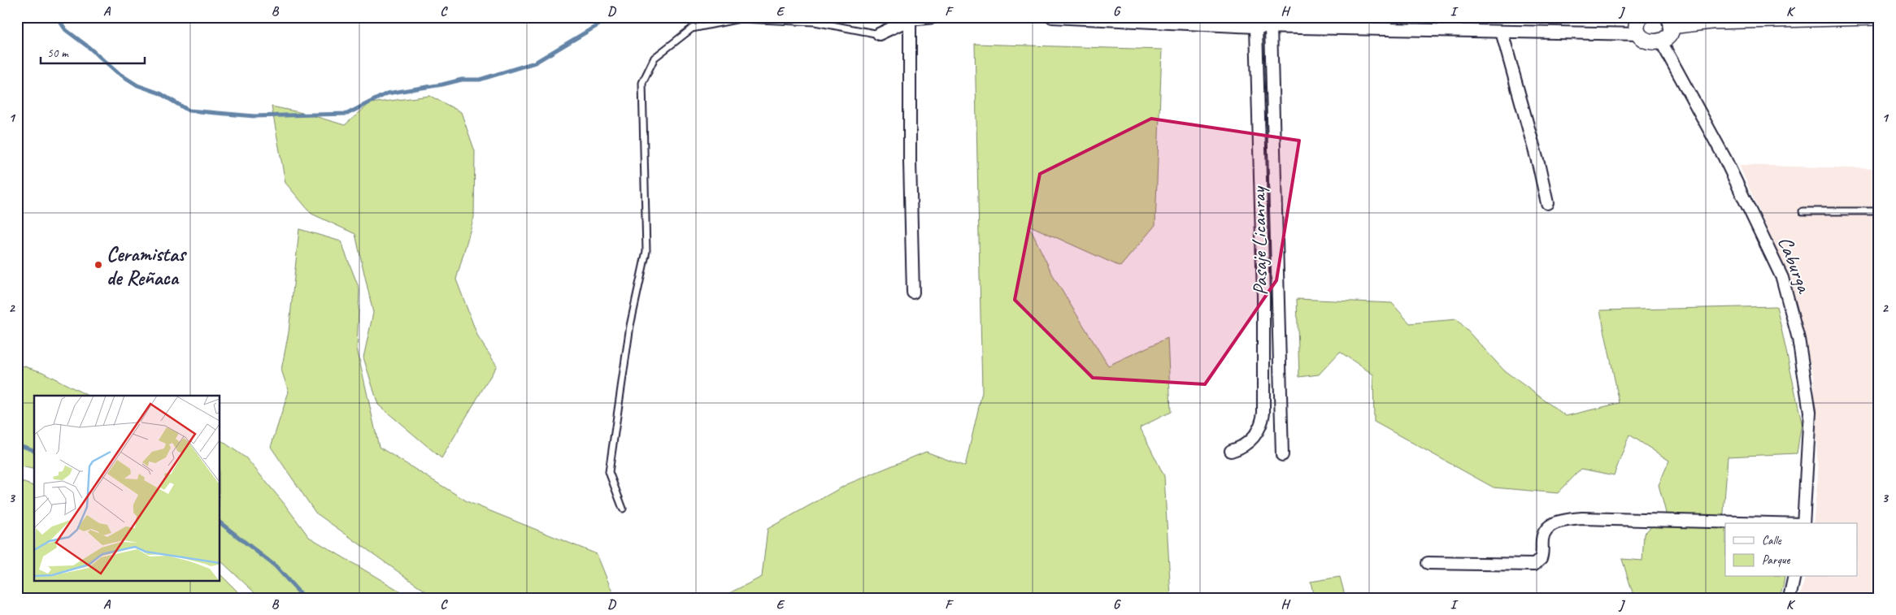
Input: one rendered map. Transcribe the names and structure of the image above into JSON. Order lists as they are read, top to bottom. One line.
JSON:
{"streets":{"street":["Pasaje Licanray","Caburga"]},"places":["Ceramistas de Reñaca"],"legend":["Calle","Parque"],"scale_bar":"50 m","grid":{"columns":["A","B","C","D","E","F","G","H","I","J","K"],"rows":["1","2","3"]}}
